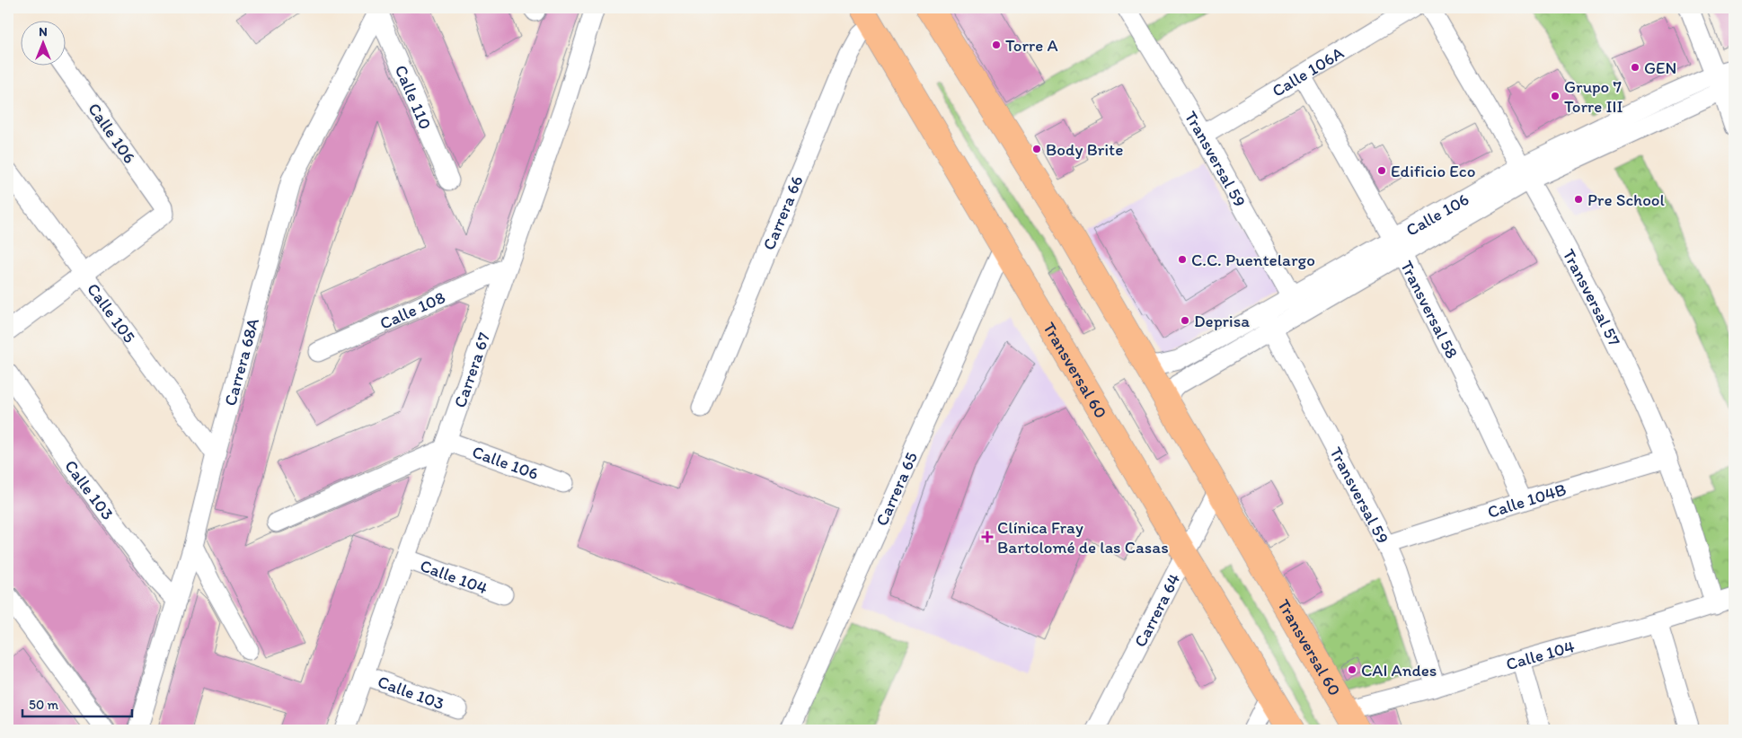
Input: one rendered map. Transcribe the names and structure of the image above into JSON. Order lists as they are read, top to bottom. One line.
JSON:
{"streets":{"main road":["Transversal 60"],"street":["Calle 106A","Calle 110","Calle 106","Transversal 59","Carrera 66","Transversal 57","Calle 108","Transversal 58","Calle 105","Carrera 68A","Carrera 67","Carrera 65","Calle 103","Calle 104B","Calle 104","Carrera 64"]},"crossings":[["Calle 106A","Transversal 59"],["Calle 106A","Transversal 58"],["Calle 110","Carrera 68A"],["Calle 106","Transversal 59"],["Calle 106","Transversal 57"],["Calle 106","Transversal 58"],["Calle 106","Calle 105"],["Calle 106","Transversal 60"],["Calle 106","Carrera 67"],["Transversal 59","Calle 104B"],["Transversal 59","Calle 104"],["Carrera 66","Transversal 60"],["Transversal 57","Calle 104B"],["Transversal 57","Calle 104"],["Calle 108","Carrera 67"],["Transversal 58","Calle 104B"],["Calle 105","Carrera 68A"],["Carrera 68A","Calle 103"],["Transversal 60","Carrera 65"],["Transversal 60","Calle 104"],["Transversal 60","Carrera 64"],["Carrera 67","Calle 103"],["Carrera 67","Calle 104"]],"places":{"other":["Torre A","GEN","Grupo 7 Torre III","Body Brite","Edificio Eco","Pre School","C.C. Puentelargo","Deprisa","CAI Andes"],"health":["Clínica Fray Bartolomé de las Casas"]},"scale_bar":"50 m","north":"top"}
